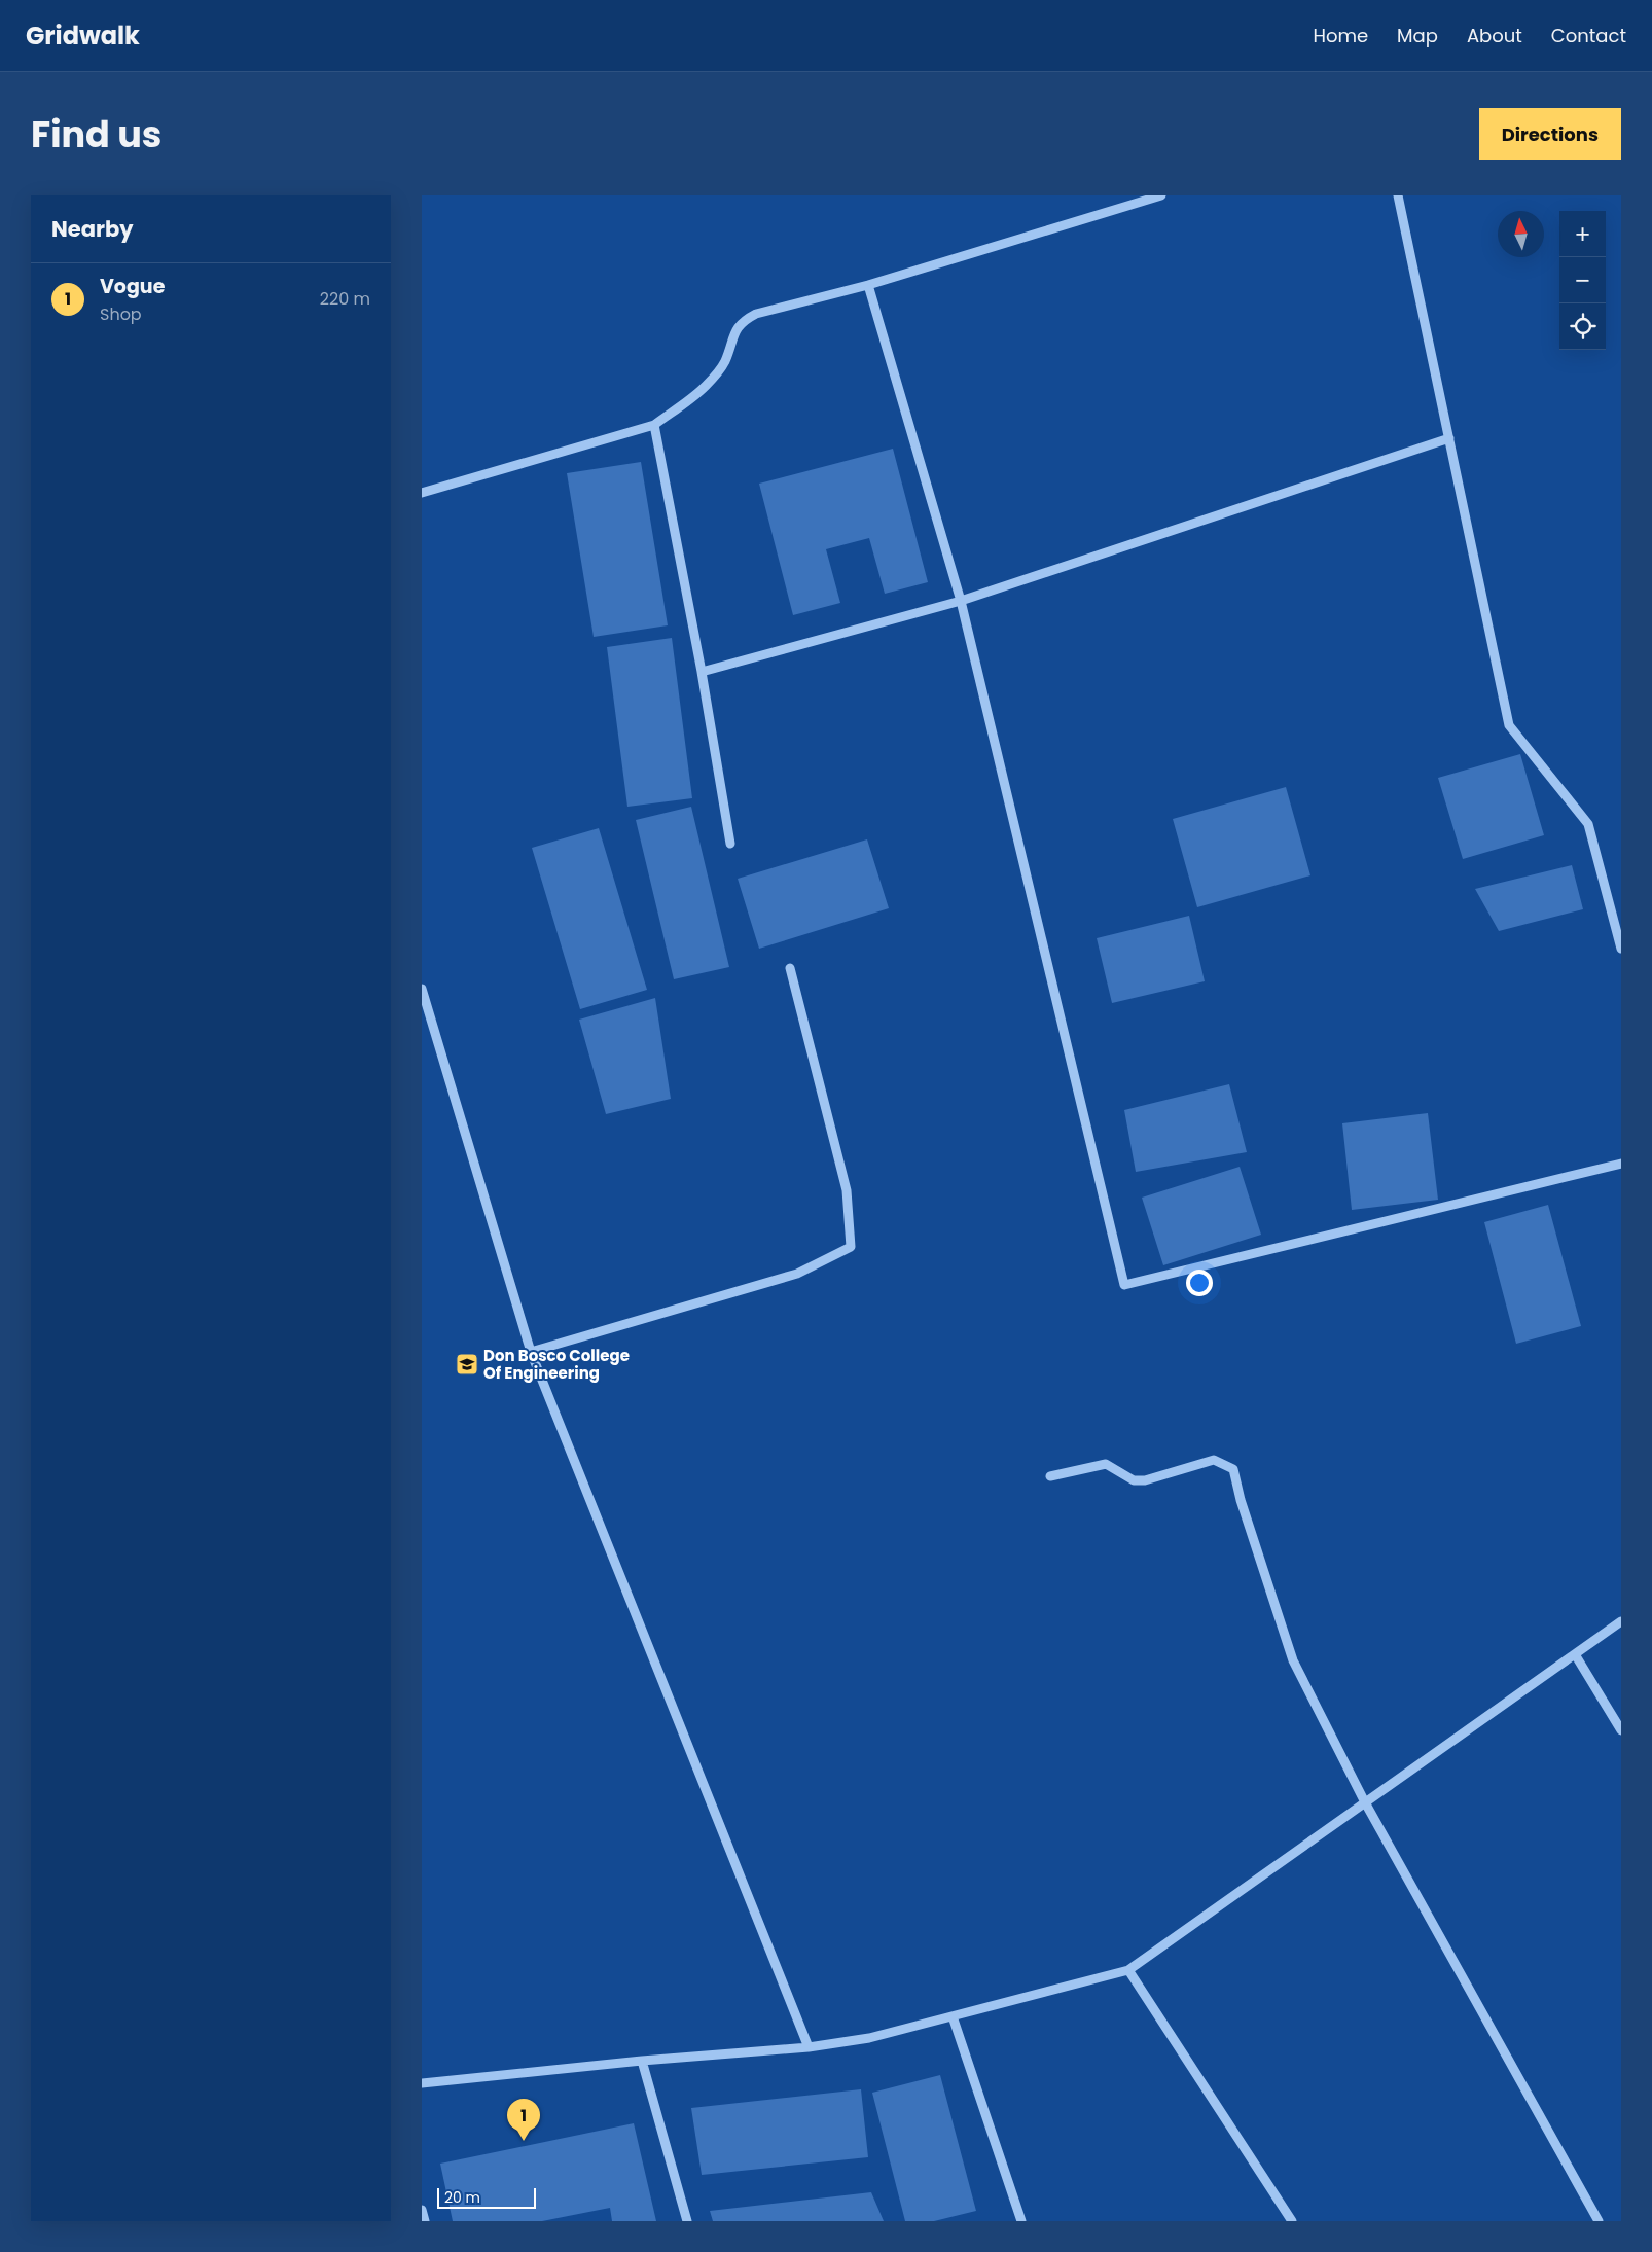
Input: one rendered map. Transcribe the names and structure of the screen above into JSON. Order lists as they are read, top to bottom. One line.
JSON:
{"places":{"school or university":["Don Bosco College Of Engineering"]},"scale_bar":"20 m","north":"top","page":{"header":"Gridwalk","nav":["Home","Map","About","Contact"],"title":"Find us","buttons":"Directions","heading":"Nearby","map_buttons":["+","−"],"list":[{"mark":"1","name":"Vogue","note":"Shop","value":"220 m"}],"pins":"1","scale":"20 m"}}
